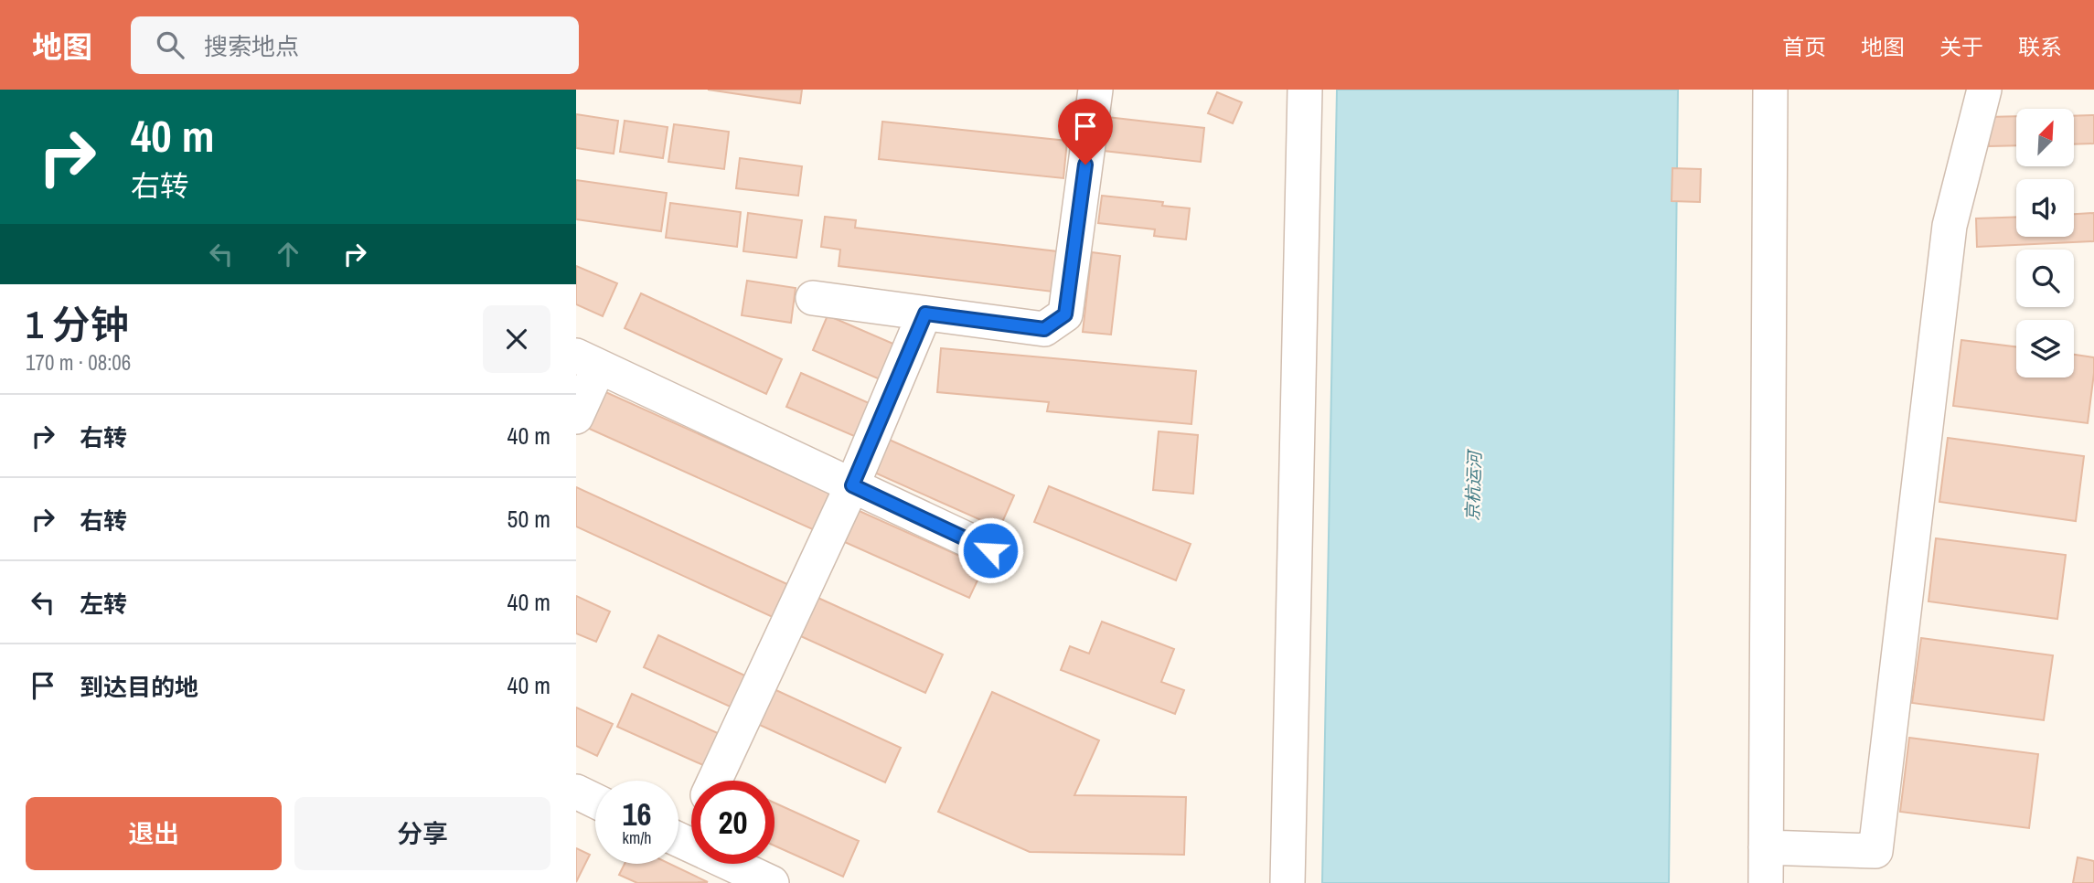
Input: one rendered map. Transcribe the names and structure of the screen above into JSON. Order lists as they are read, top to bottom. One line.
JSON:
{"water":["京杭运河"],"north":"top right","page":{"header":"地图","search":"搜索地点","nav":["首页","地图","关于","联系"],"turn":["40 m","右转"],"heading":["1 分钟","170 m · 08:06"],"list":[{"name":"右转","value":"40 m"},{"name":"右转","value":"50 m"},{"name":"左转","value":"40 m"},{"name":"到达目的地","value":"40 m"}],"speed":"16 km/h","limit":"20","buttons":["退出","分享"]}}
